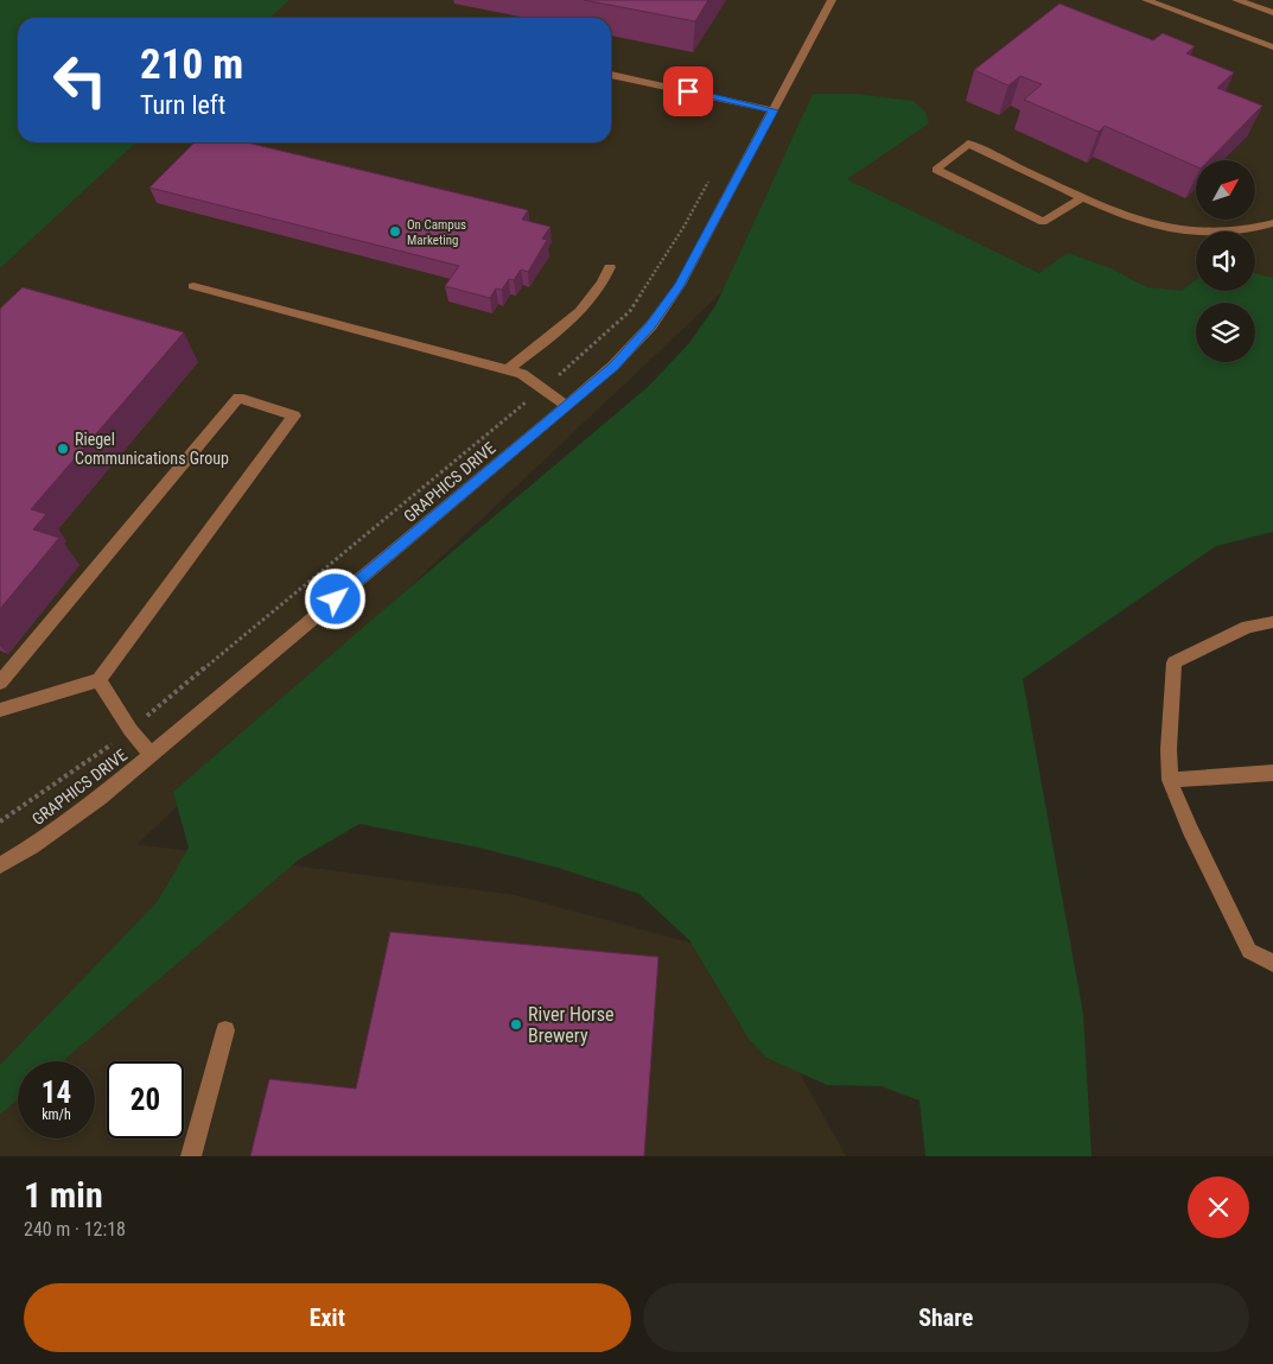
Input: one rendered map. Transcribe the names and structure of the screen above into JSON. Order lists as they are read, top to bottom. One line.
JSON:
{"streets":{"lane":["GRAPHICS DRIVE"]},"places":["On Campus Marketing","Riegel Communications Group","River Horse Brewery"],"north":"top right","page":{"turn":["210 m","Turn left"],"speed":"14 km/h","limit":"20","heading":["1 min","240 m · 12:18"],"buttons":["Exit","Share"]}}
